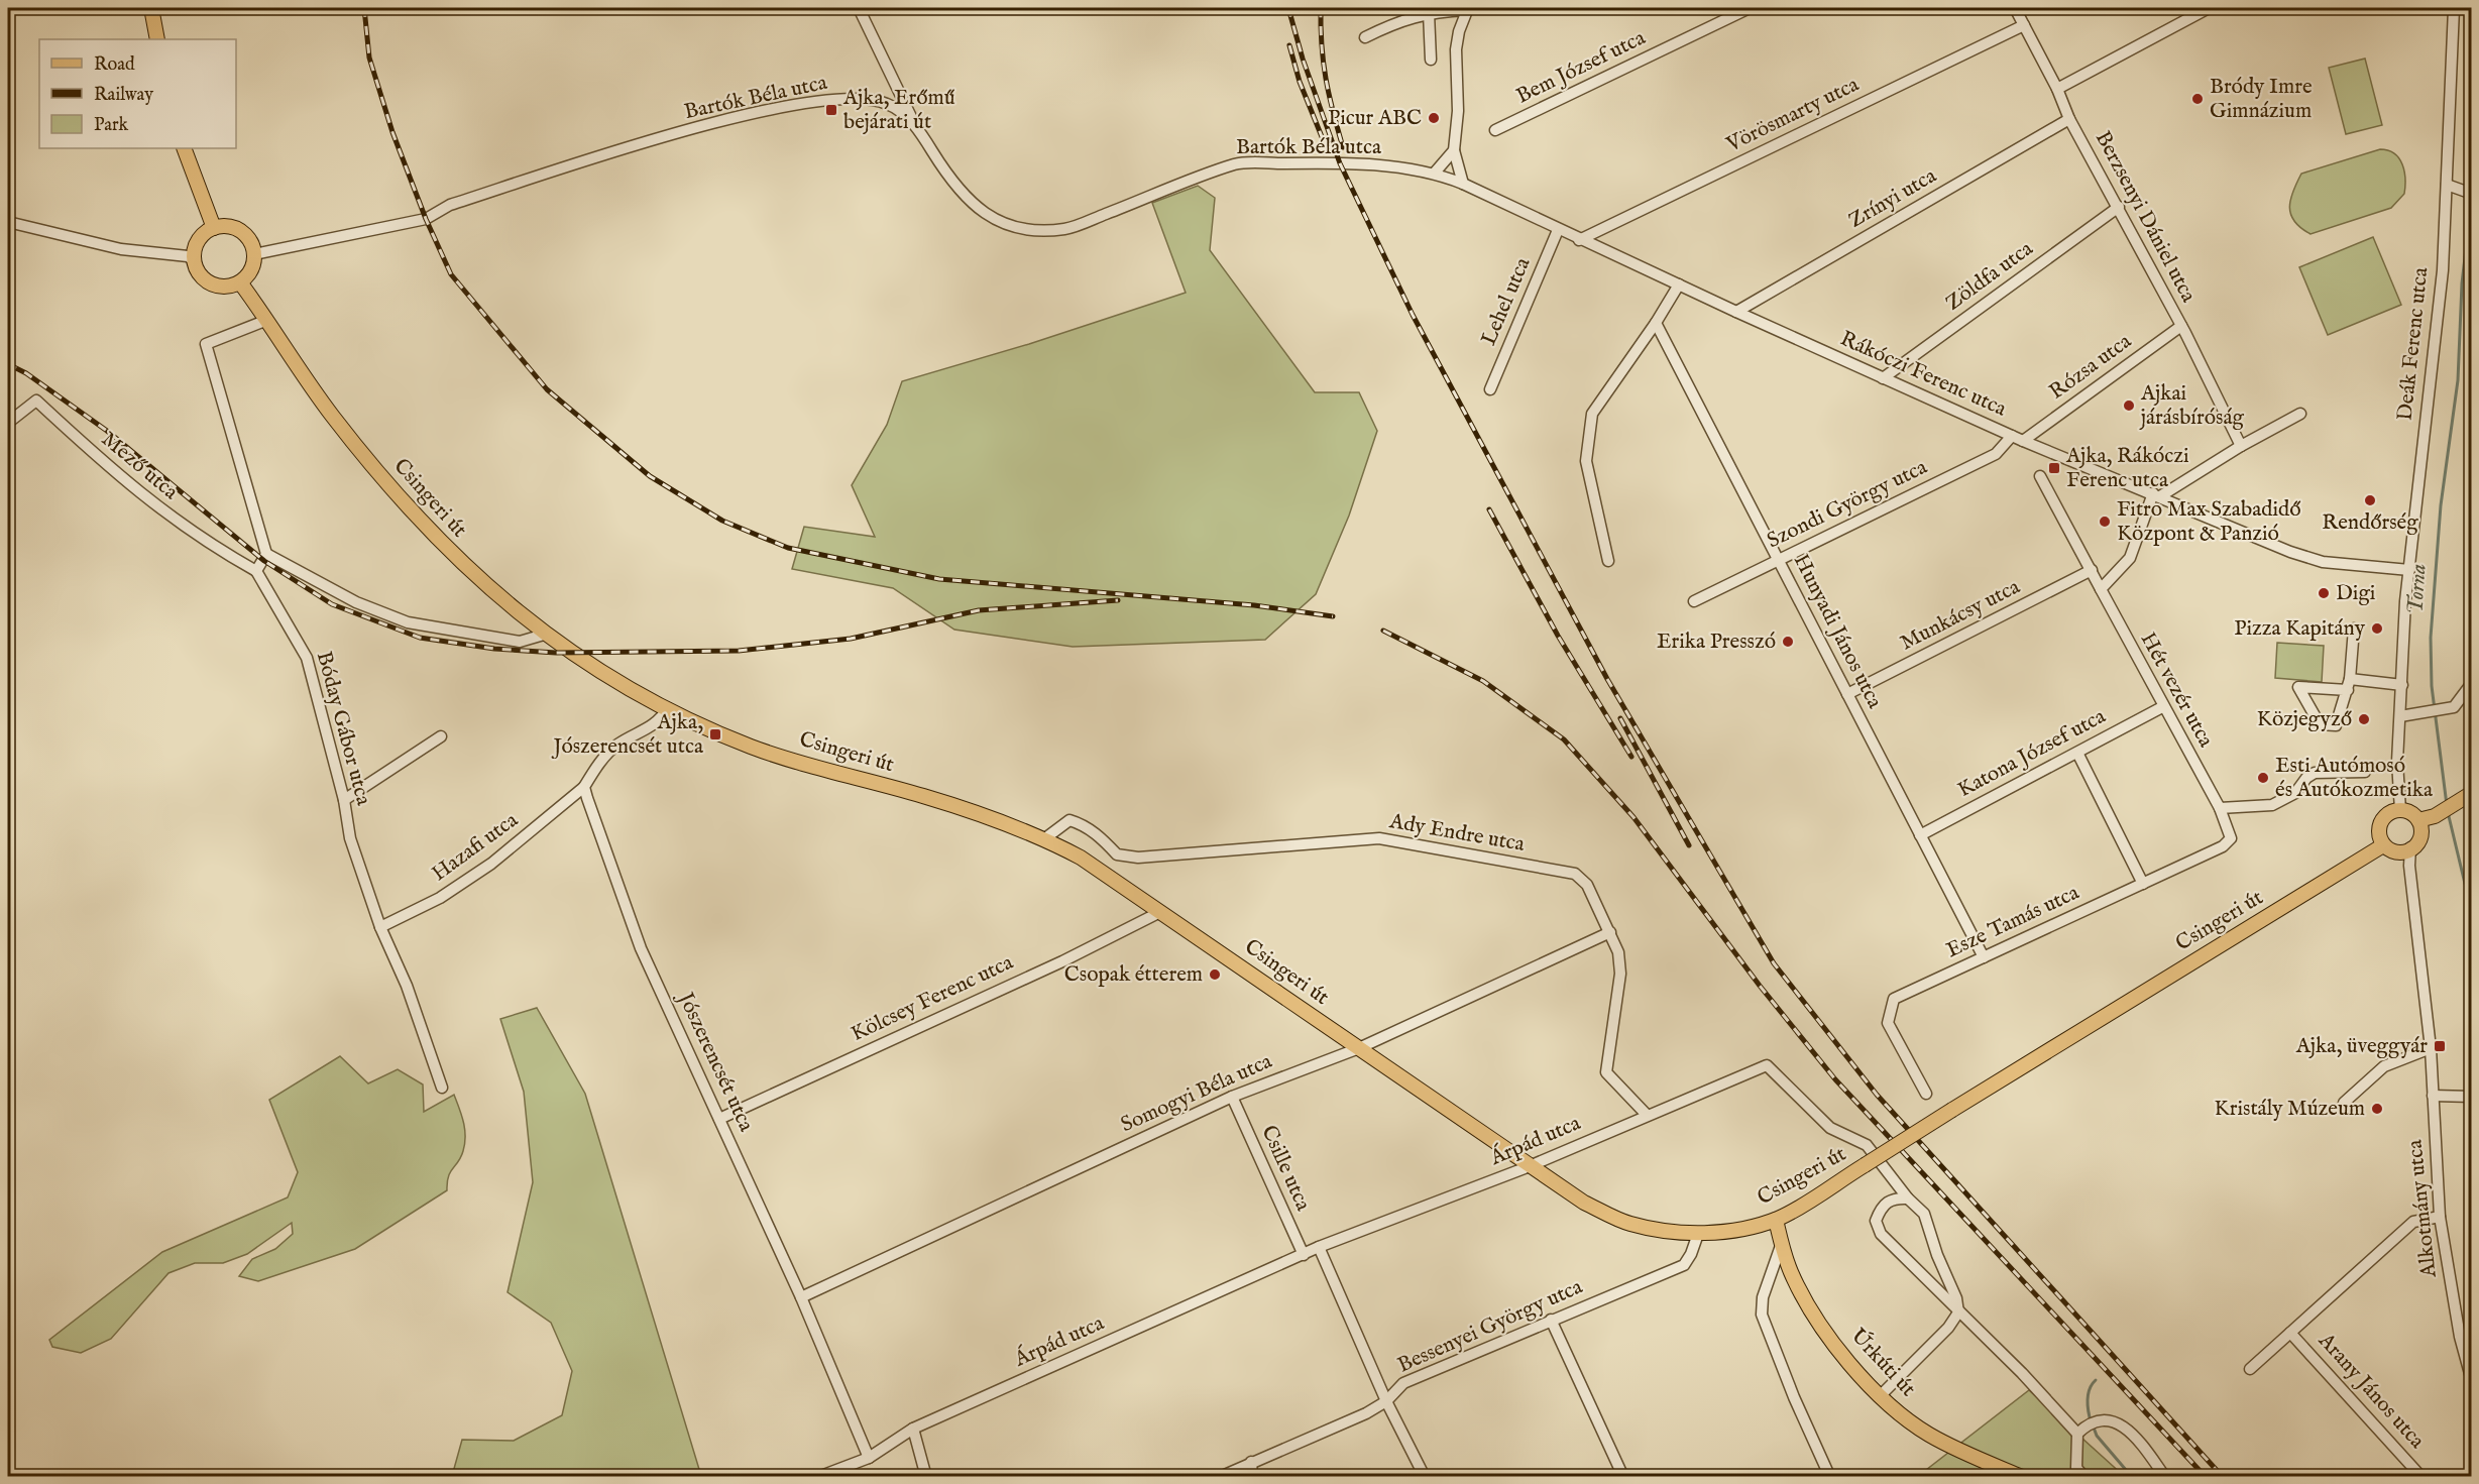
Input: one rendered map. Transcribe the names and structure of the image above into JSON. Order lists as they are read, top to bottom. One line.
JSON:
{"streets":{"main road":["Csingeri út","Úrkúti út"],"street":["Bem József utca","Bartók Béla utca","Vörösmarty utca","Zrínyi utca","Berzsenyi Dániel utca","Zöldfa utca","Lehel utca","Deák Ferenc utca","Rózsa utca","Rákóczi Ferenc utca","Mező utca","Szondi György utca","Munkácsy utca","Hunyadi János utca","Hét vezér utca","Bóday Gábor utca","Katona József utca","Ady Endre utca","Hazafi utca","Esze Tamás utca","Kölcsey Ferenc utca","Jószerencsét utca","Somogyi Béla utca","Árpád utca","Csille utca","Alkotmány utca","Bessenyei György utca","Arany János utca"]},"crossings":[["Bartók Béla utca","Rákóczi Ferenc utca"],["Bartók Béla utca","Csingeri út"],["Vörösmarty utca","Berzsenyi Dániel utca"],["Vörösmarty utca","Rákóczi Ferenc utca"],["Zrínyi utca","Berzsenyi Dániel utca"],["Zrínyi utca","Rákóczi Ferenc utca"],["Berzsenyi Dániel utca","Zöldfa utca"],["Berzsenyi Dániel utca","Rózsa utca"],["Zöldfa utca","Rákóczi Ferenc utca"],["Lehel utca","Rákóczi Ferenc utca"],["Deák Ferenc utca","Rákóczi Ferenc utca"],["Deák Ferenc utca","Csingeri út"],["Deák Ferenc utca","Alkotmány utca"],["Rózsa utca","Rákóczi Ferenc utca"],["Rákóczi Ferenc utca","Szondi György utca"],["Mező utca","Bóday Gábor utca"],["Csingeri út","Ady Endre utca"],["Csingeri út","Kölcsey Ferenc utca"],["Csingeri út","Somogyi Béla utca"],["Csingeri út","Árpád utca"],["Csingeri út","Alkotmány utca"],["Csingeri út","Bessenyei György utca"],["Csingeri út","Úrkúti út"],["Szondi György utca","Hunyadi János utca"],["Munkácsy utca","Hunyadi János utca"],["Munkácsy utca","Hét vezér utca"],["Hunyadi János utca","Katona József utca"],["Hunyadi János utca","Esze Tamás utca"],["Hét vezér utca","Katona József utca"],["Hét vezér utca","Esze Tamás utca"],["Bóday Gábor utca","Hazafi utca"],["Ady Endre utca","Somogyi Béla utca"],["Ady Endre utca","Árpád utca"],["Hazafi utca","Jószerencsét utca"],["Kölcsey Ferenc utca","Jószerencsét utca"],["Jószerencsét utca","Somogyi Béla utca"],["Jószerencsét utca","Árpád utca"],["Somogyi Béla utca","Csille utca"],["Árpád utca","Csille utca"],["Alkotmány utca","Arany János utca"]],"water":["Torna"],"places":{"other":["Bródy Imre Gimnázium","Picur ABC","Ajkai járásbíróság","Rendőrség","Fitro Max Szabadidő Központ & Panzió","Digi","Pizza Kapitány","Erika Presszó","Közjegyző","Esti Autómosó és Autókozmetika","Csopak étterem","Kristály Múzeum"],"transit":["Ajka, Erőmű bejárati út","Ajka, Rákóczi Ferenc utca","Ajka, Jószerencsét utca","Ajka, üveggyár"]},"legend":["Road","Railway","Park"]}
